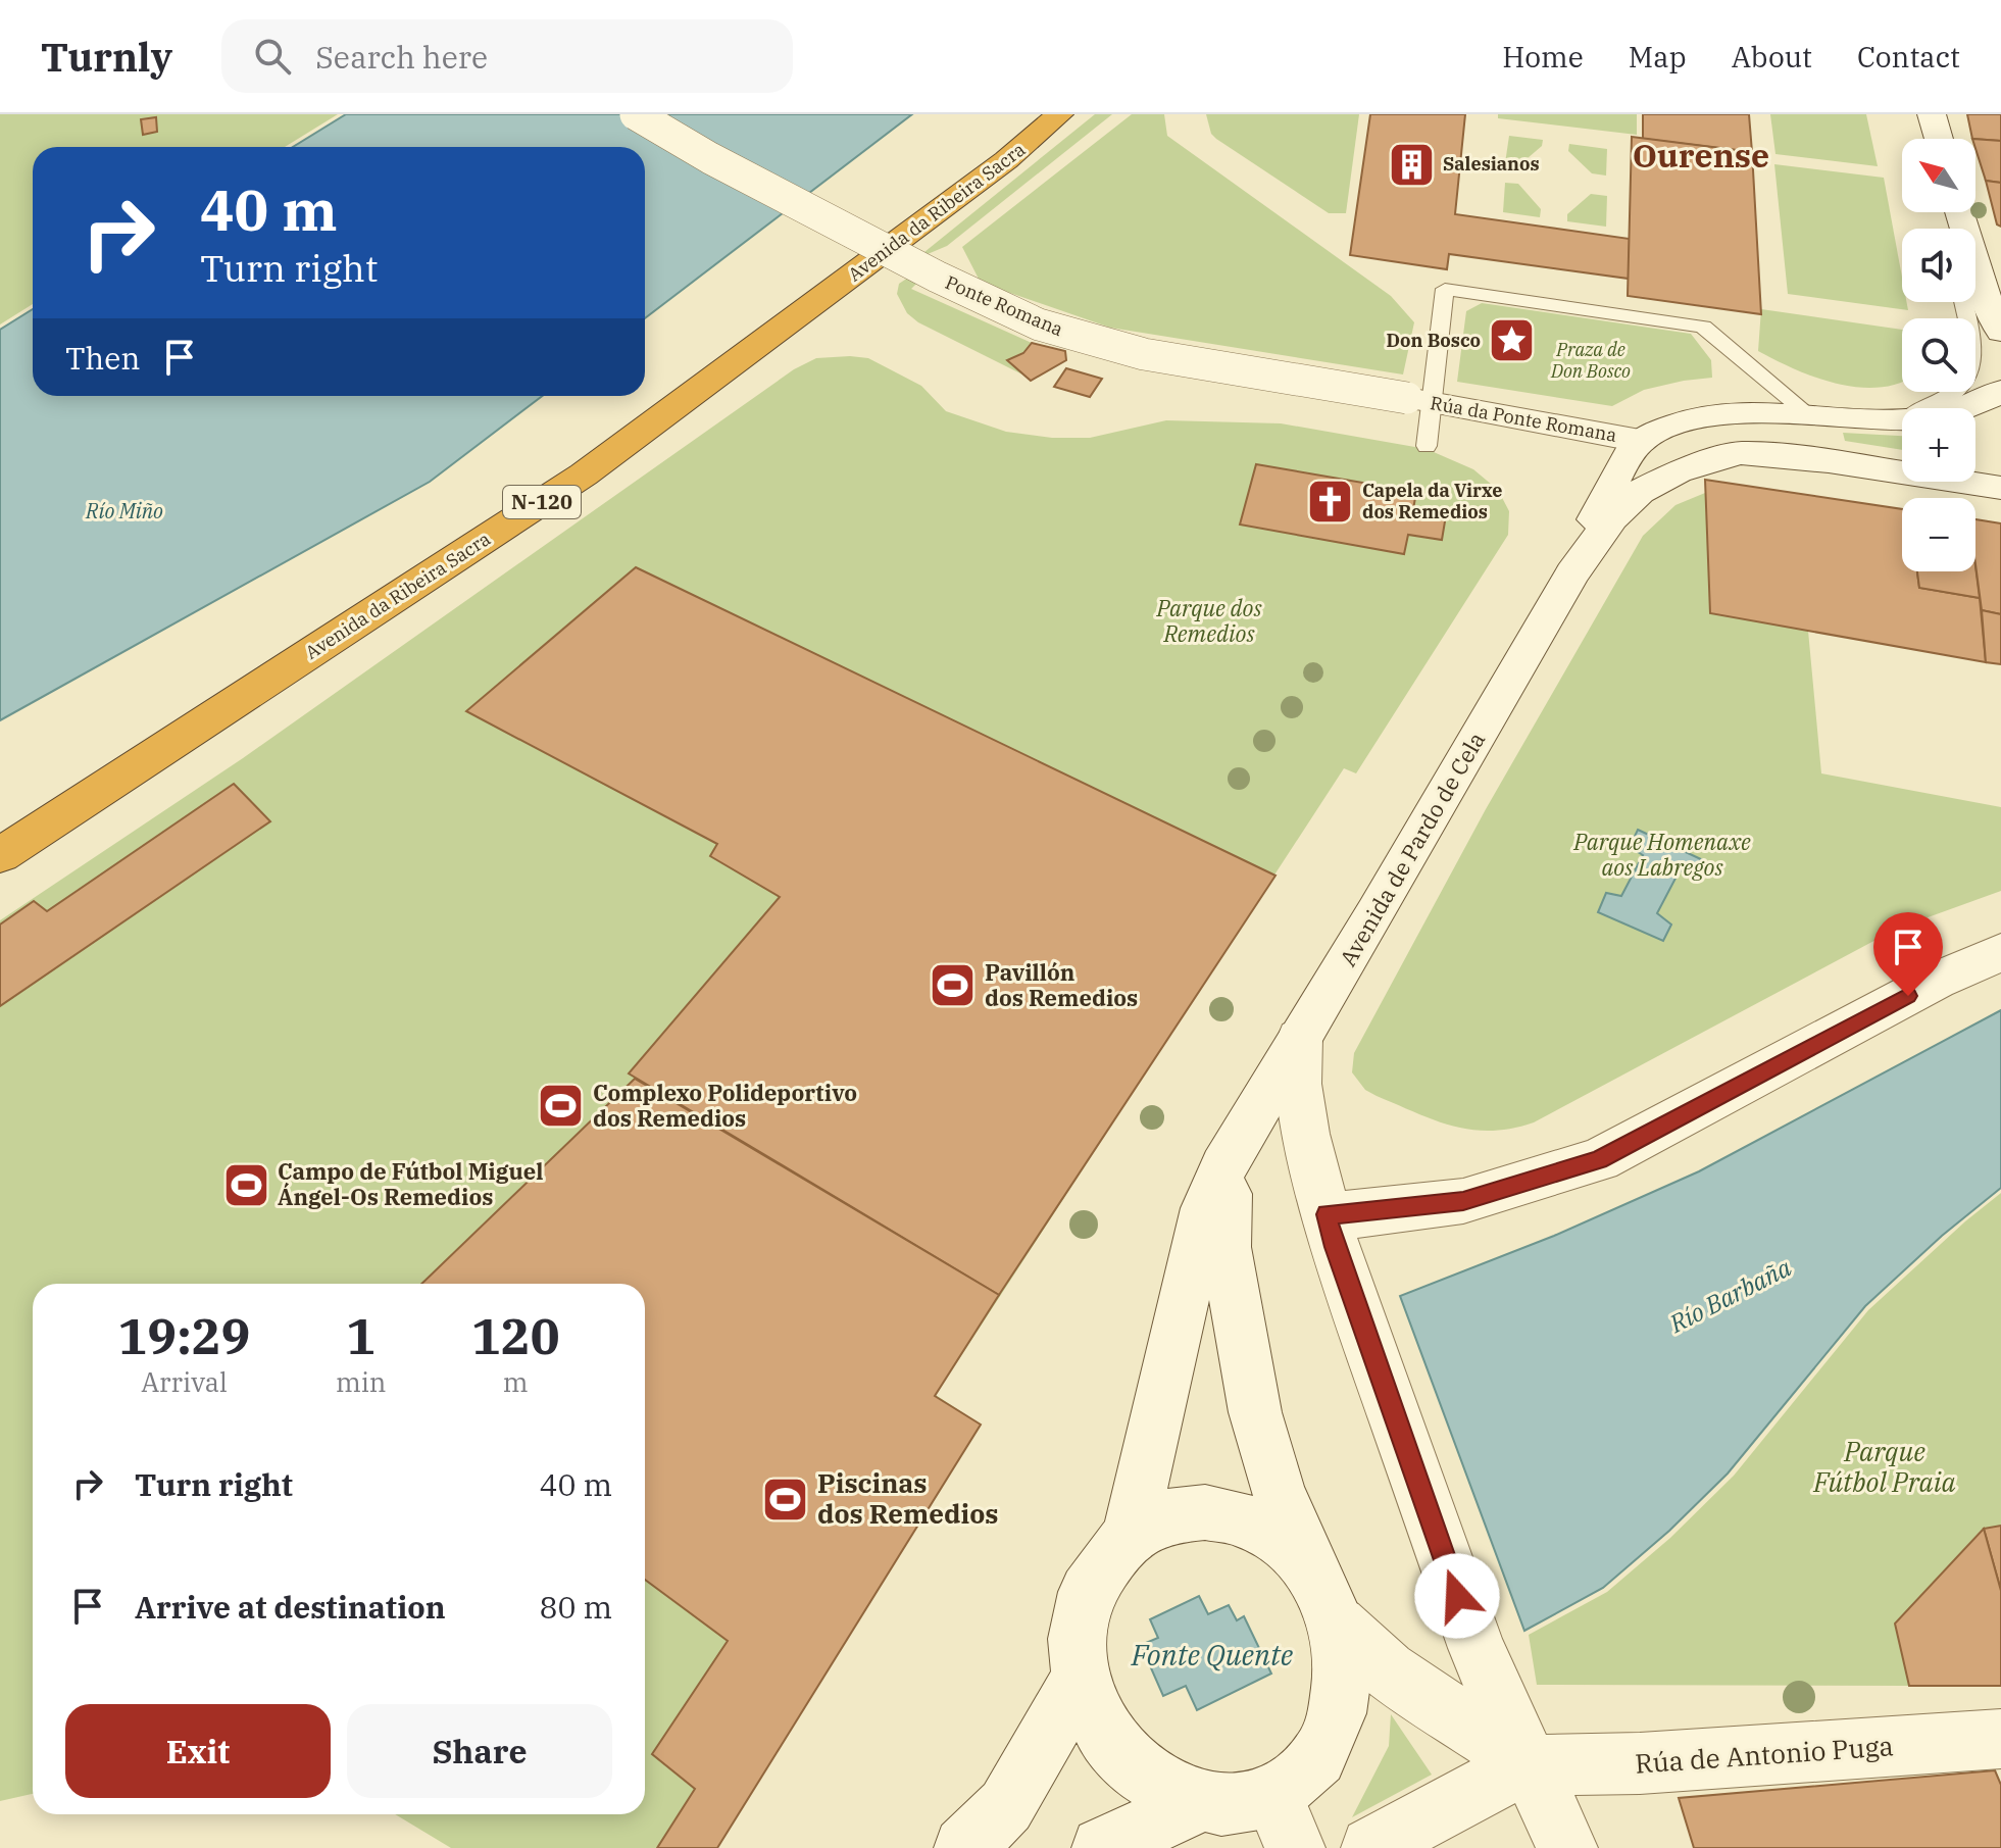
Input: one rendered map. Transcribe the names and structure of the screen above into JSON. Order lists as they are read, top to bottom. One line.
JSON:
{"streets":{"highway":["Avenida da Ribeira Sacra","N-120"],"street":["Ponte Romana","Rúa da Ponte Romana","Avenida de Pardo de Cela","Rúa de Antonio Puga"]},"crossings":[["Ponte Romana","Rúa da Ponte Romana"],["Rúa da Ponte Romana","Avenida de Pardo de Cela"]],"districts":["Ourense"],"water":["Río Miño","Río Barbaña","Fonte Quente"],"parks":["Praza de Don Bosco","Parque dos Remedios","Parque Homenaxe aos Labregos","Parque Fútbol Praia"],"places":{"building":["Salesianos"],"place":["Don Bosco"],"church":["Capela da Virxe dos Remedios"],"sports":["Pavillón dos Remedios","Complexo Polideportivo dos Remedios","Campo de Fútbol Miguel Ángel-Os Remedios","Piscinas dos Remedios"]},"north":"top left","page":{"header":"Turnly","search":"Search here","nav":["Home","Map","About","Contact"],"map_buttons":["+","−"],"turn":["40 m","Turn right"],"then":"Then","eta":["19:29","Arrival","1","min","120","m"],"list":[{"name":"Turn right","value":"40 m"},{"name":"Arrive at destination","value":"80 m"}],"buttons":["Exit","Share"]}}
